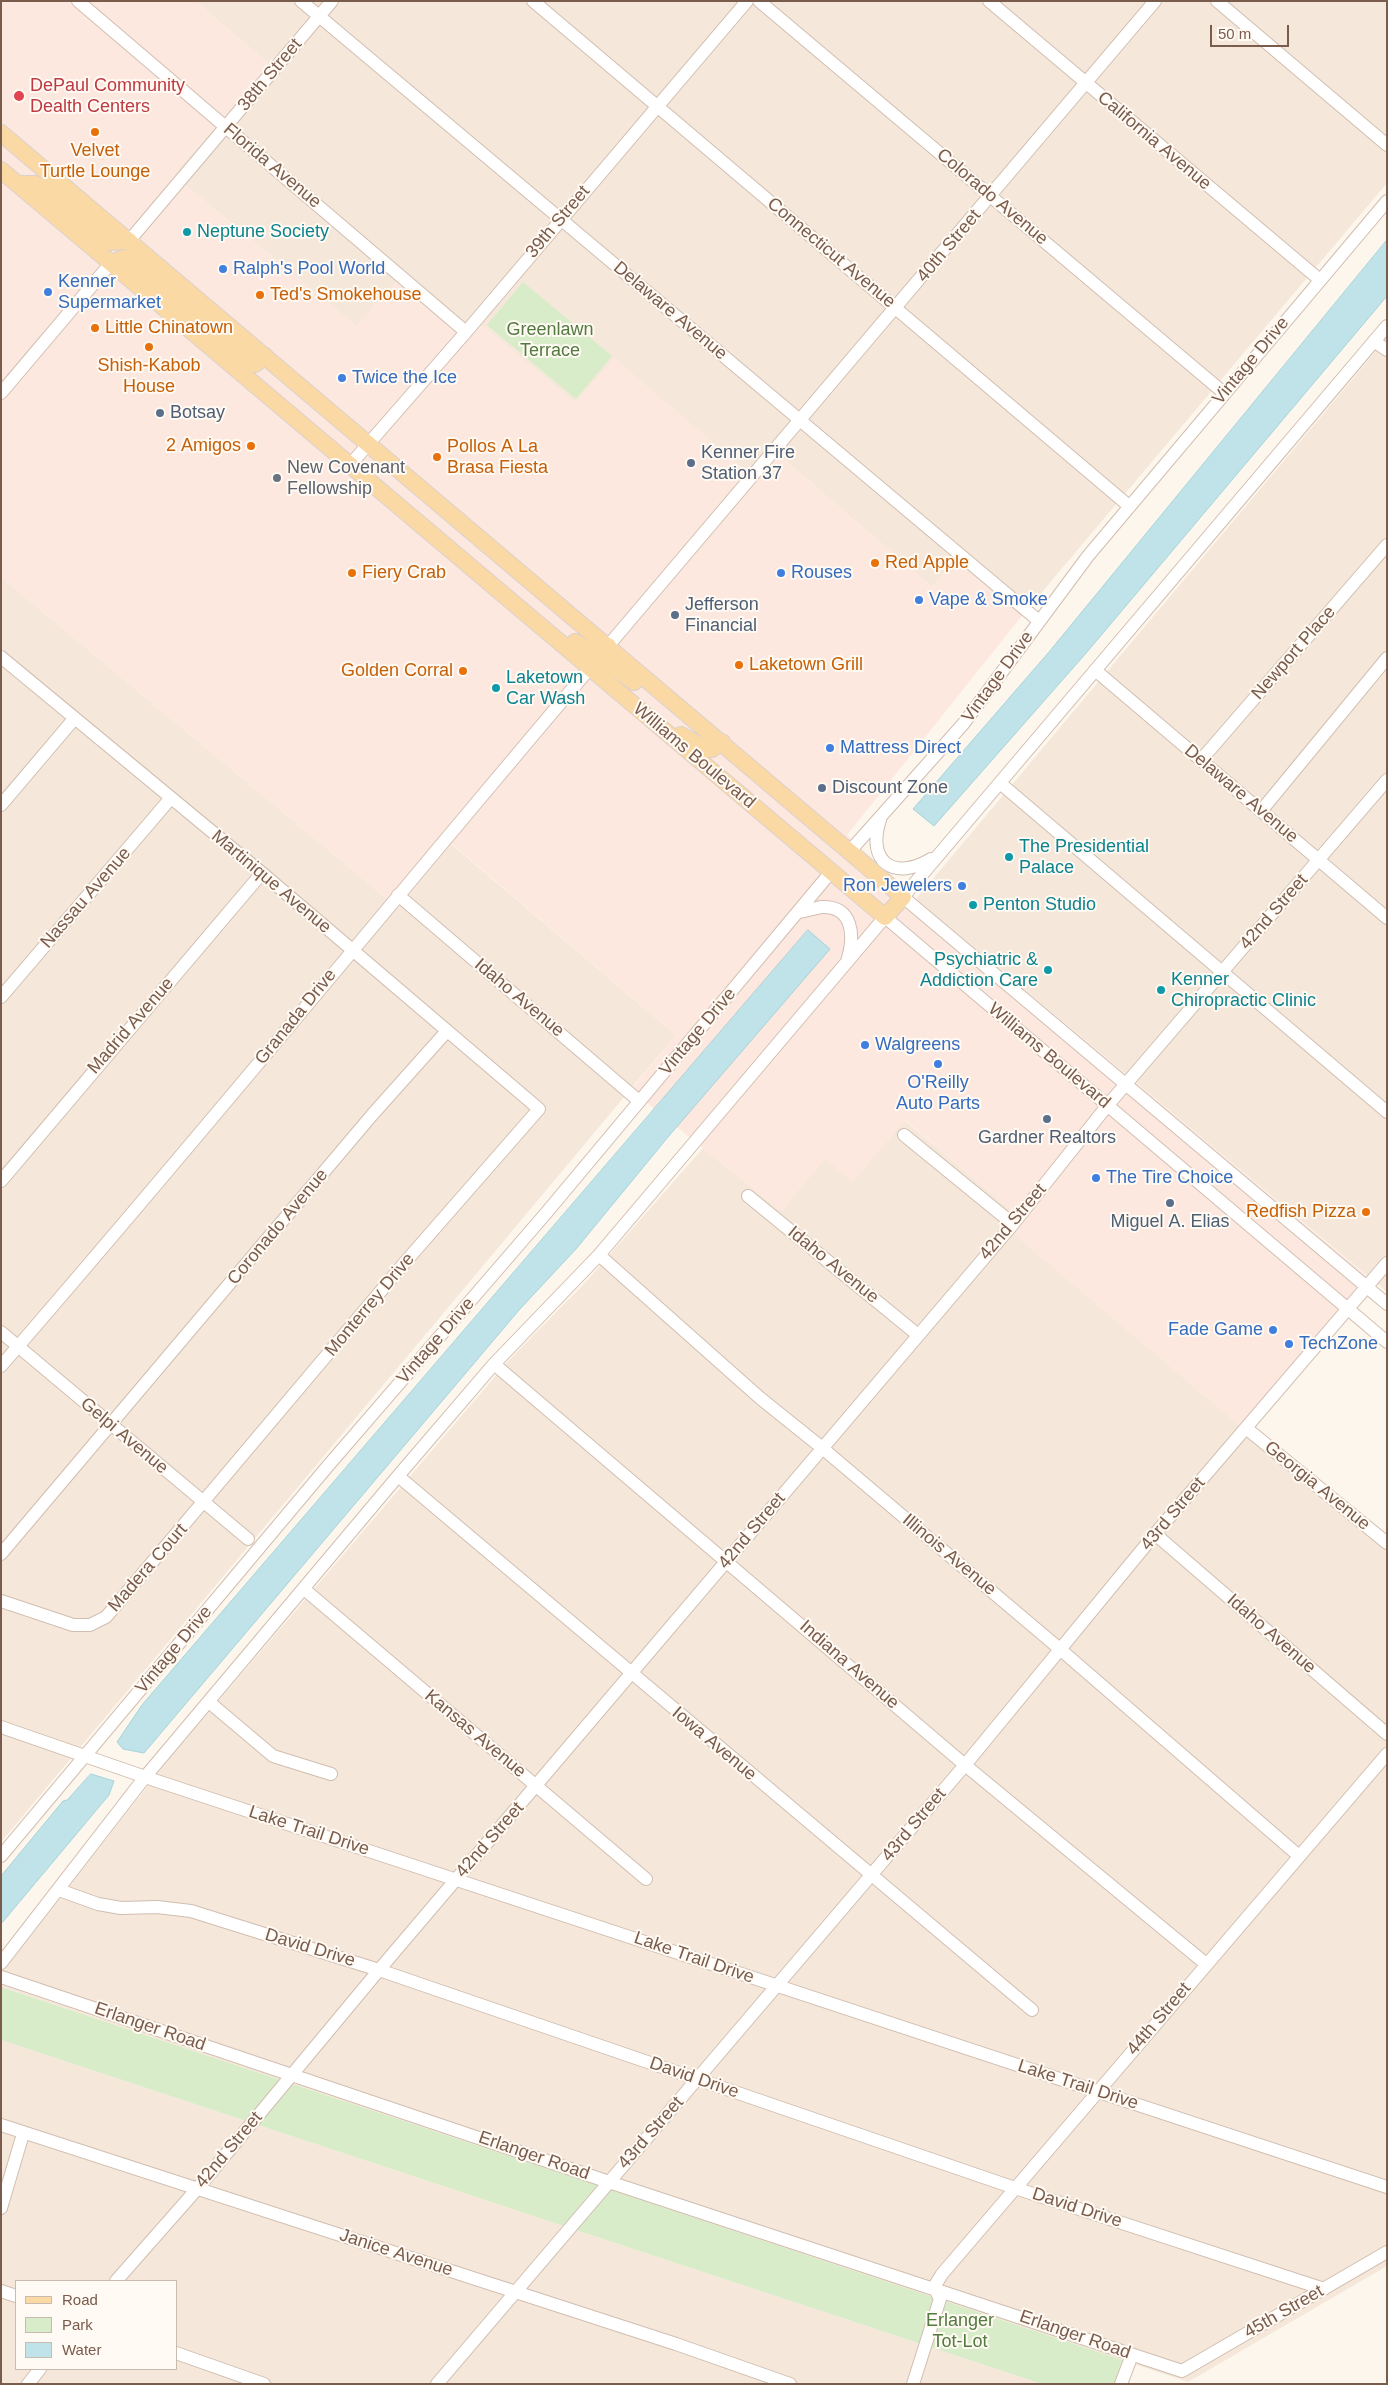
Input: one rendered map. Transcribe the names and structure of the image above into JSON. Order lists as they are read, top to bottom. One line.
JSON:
{"streets":{"main road":["Vintage Drive","Williams Boulevard"],"street":["38th Street","California Avenue","Florida Avenue","Colorado Avenue","39th Street","40th Street","Connecticut Avenue","Delaware Avenue","Newport Place","Martinique Avenue","Nassau Avenue","42nd Street","Idaho Avenue","Granada Drive","Madrid Avenue","Coronado Avenue","Monterrey Drive","Gelpi Avenue","Georgia Avenue","43rd Street","Illinois Avenue","Madera Court","Indiana Avenue","Kansas Avenue","Iowa Avenue","Lake Trail Drive","David Drive","44th Street","Erlanger Road","Janice Avenue","45th Street"]},"crossings":[["38th Street","Florida Avenue"],["38th Street","Delaware Avenue"],["38th Street","Williams Boulevard"],["California Avenue","40th Street"],["California Avenue","Vintage Drive"],["Florida Avenue","39th Street"],["Colorado Avenue","40th Street"],["Colorado Avenue","Vintage Drive"],["39th Street","Connecticut Avenue"],["39th Street","Delaware Avenue"],["39th Street","Williams Boulevard"],["40th Street","Connecticut Avenue"],["40th Street","Delaware Avenue"],["40th Street","Williams Boulevard"],["Connecticut Avenue","Vintage Drive"],["Delaware Avenue","Vintage Drive"],["Delaware Avenue","Newport Place"],["Delaware Avenue","42nd Street"],["Vintage Drive","Williams Boulevard"],["Vintage Drive","Idaho Avenue"],["Vintage Drive","Lake Trail Drive"],["Williams Boulevard","42nd Street"],["Williams Boulevard","Granada Drive"],["Williams Boulevard","43rd Street"],["Martinique Avenue","Nassau Avenue"],["Martinique Avenue","Granada Drive"],["Martinique Avenue","Madrid Avenue"],["Martinique Avenue","Coronado Avenue"],["Martinique Avenue","Monterrey Drive"],["42nd Street","Idaho Avenue"],["42nd Street","Illinois Avenue"],["42nd Street","Indiana Avenue"],["42nd Street","Kansas Avenue"],["42nd Street","Iowa Avenue"],["42nd Street","Lake Trail Drive"],["42nd Street","David Drive"],["42nd Street","Erlanger Road"],["42nd Street","Janice Avenue"],["Idaho Avenue","Granada Drive"],["Idaho Avenue","43rd Street"],["Granada Drive","Gelpi Avenue"],["Coronado Avenue","Gelpi Avenue"],["Monterrey Drive","Gelpi Avenue"],["Monterrey Drive","Madera Court"],["Gelpi Avenue","Madera Court"],["Georgia Avenue","43rd Street"],["43rd Street","Illinois Avenue"],["43rd Street","Indiana Avenue"],["43rd Street","Iowa Avenue"],["43rd Street","Lake Trail Drive"],["43rd Street","David Drive"],["43rd Street","Erlanger Road"],["43rd Street","Janice Avenue"],["Illinois Avenue","44th Street"],["Indiana Avenue","44th Street"],["Lake Trail Drive","44th Street"],["David Drive","44th Street"],["David Drive","45th Street"],["44th Street","Erlanger Road"],["Erlanger Road","45th Street"]],"parks":["Greenlawn Terrace","Erlanger Tot-Lot"],"places":["DePaul Community Dealth Centers","Velvet Turtle Lounge","Neptune Society","Ralph's Pool World","Kenner Supermarket","Ted's Smokehouse","Little Chinatown","Shish-Kabob House","Twice the Ice","Botsay","2 Amigos","Pollos A La Brasa Fiesta","Kenner Fire Station 37","New Covenant Fellowship","Red Apple","Fiery Crab","Rouses","Vape & Smoke","Jefferson Financial","Laketown Grill","Golden Corral","Laketown Car Wash","Mattress Direct","Discount Zone","The Presidential Palace","Ron Jewelers","Penton Studio","Psychiatric & Addiction Care","Kenner Chiropractic Clinic","Walgreens","O'Reilly Auto Parts","Gardner Realtors","The Tire Choice","Miguel A. Elias","Redfish Pizza","Fade Game","TechZone"],"legend":["Road","Park","Water"],"scale_bar":"50 m"}
